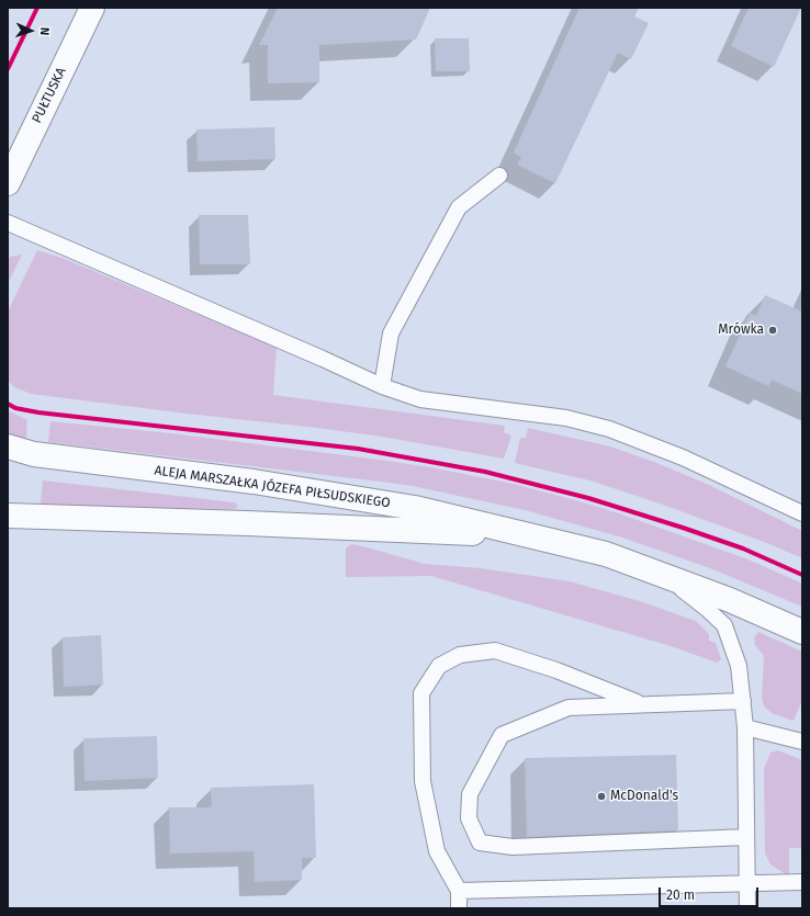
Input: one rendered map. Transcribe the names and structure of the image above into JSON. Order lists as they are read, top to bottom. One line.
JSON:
{"streets":{"main road":["PUŁTUSKA","ALEJA MARSZAŁKA JÓZEFA PIŁSUDSKIEGO"]},"places":["Mrówka","McDonald's"],"scale_bar":"20 m","north":"right"}
